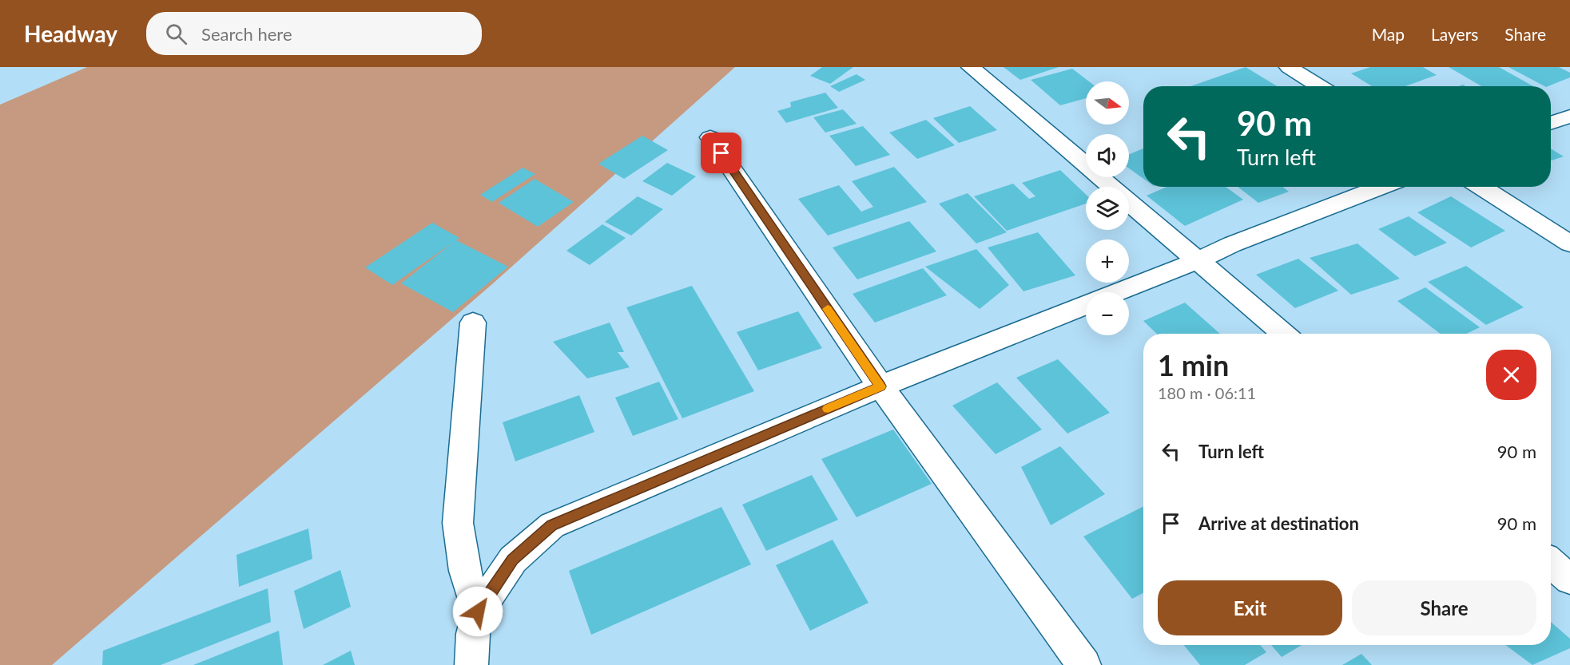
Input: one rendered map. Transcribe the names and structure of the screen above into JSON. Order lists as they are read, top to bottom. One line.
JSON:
{"north":"right","page":{"header":"Headway","search":"Search here","nav":["Map","Layers","Share"],"map_buttons":["+","−"],"turn":["90 m","Turn left"],"heading":["1 min","180 m · 06:11"],"list":[{"name":"Turn left","value":"90 m"},{"name":"Arrive at destination","value":"90 m"}],"buttons":["Exit","Share"]}}
